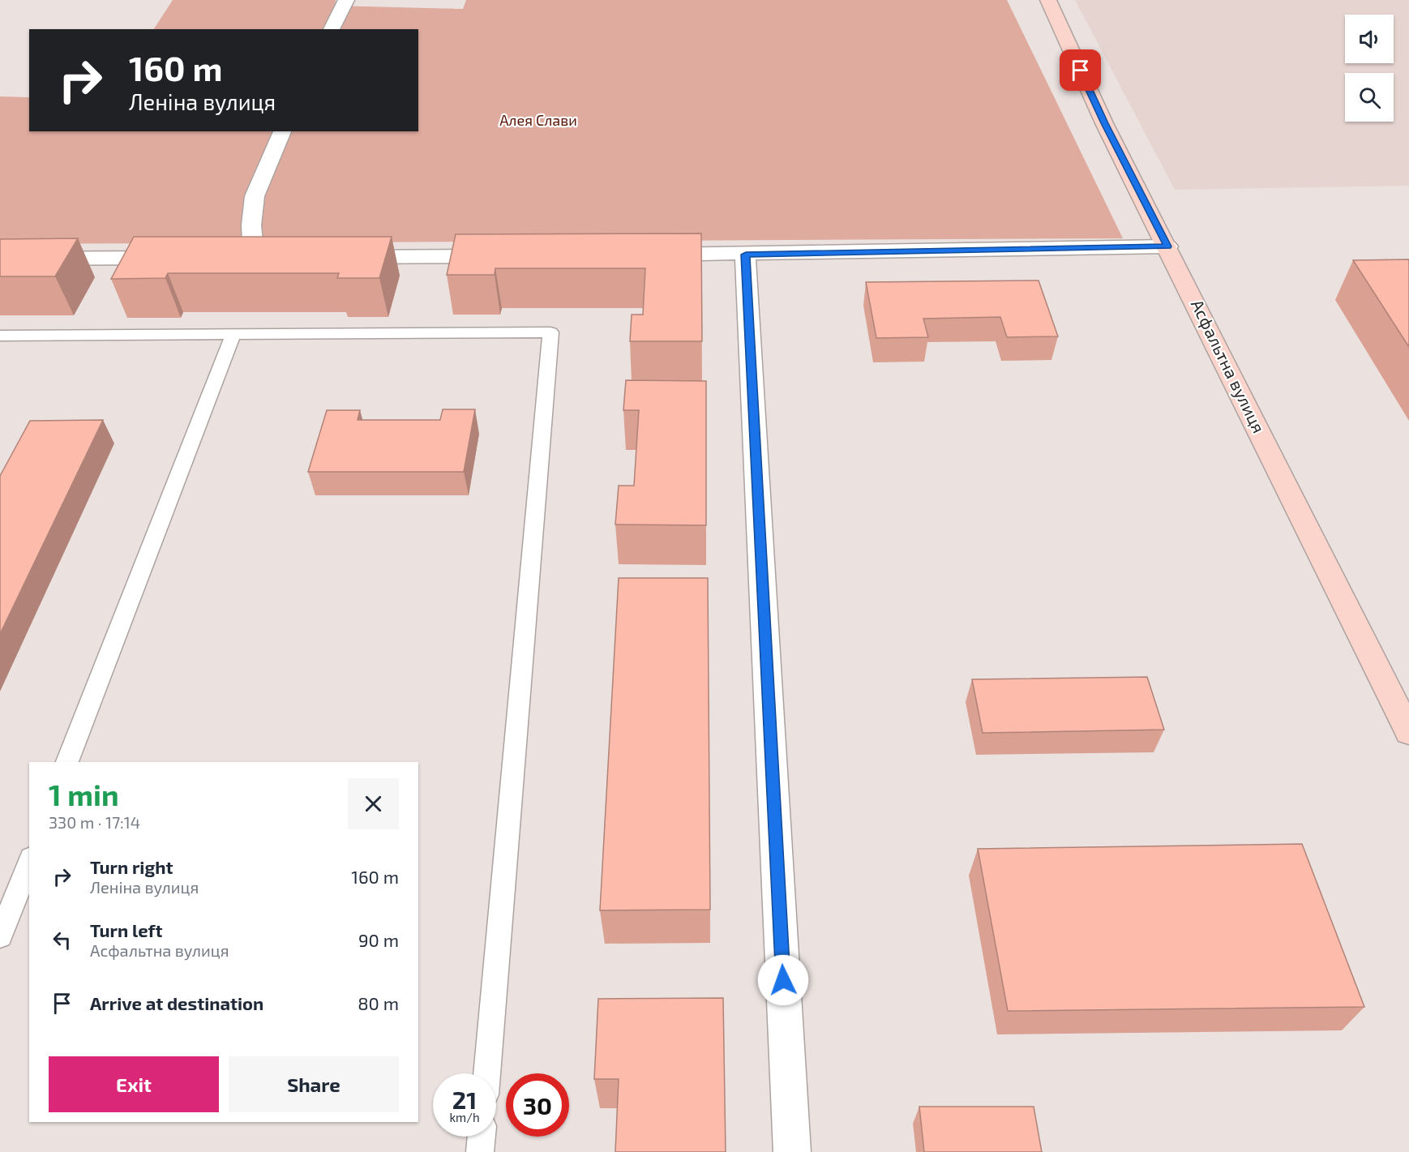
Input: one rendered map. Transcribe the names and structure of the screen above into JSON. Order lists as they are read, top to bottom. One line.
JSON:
{"streets":{"main road":["Асфальтна вулиця"]},"parks":["Алея Слави"],"page":{"turn":["160 m","Леніна вулиця"],"heading":["1 min","330 m · 17:14"],"list":[{"name":"Turn right","note":"Леніна вулиця","value":"160 m"},{"name":"Turn left","note":"Асфальтна вулиця","value":"90 m"},{"name":"Arrive at destination","value":"80 m"}],"buttons":["Exit","Share"],"speed":"21 km/h","limit":"30"}}
